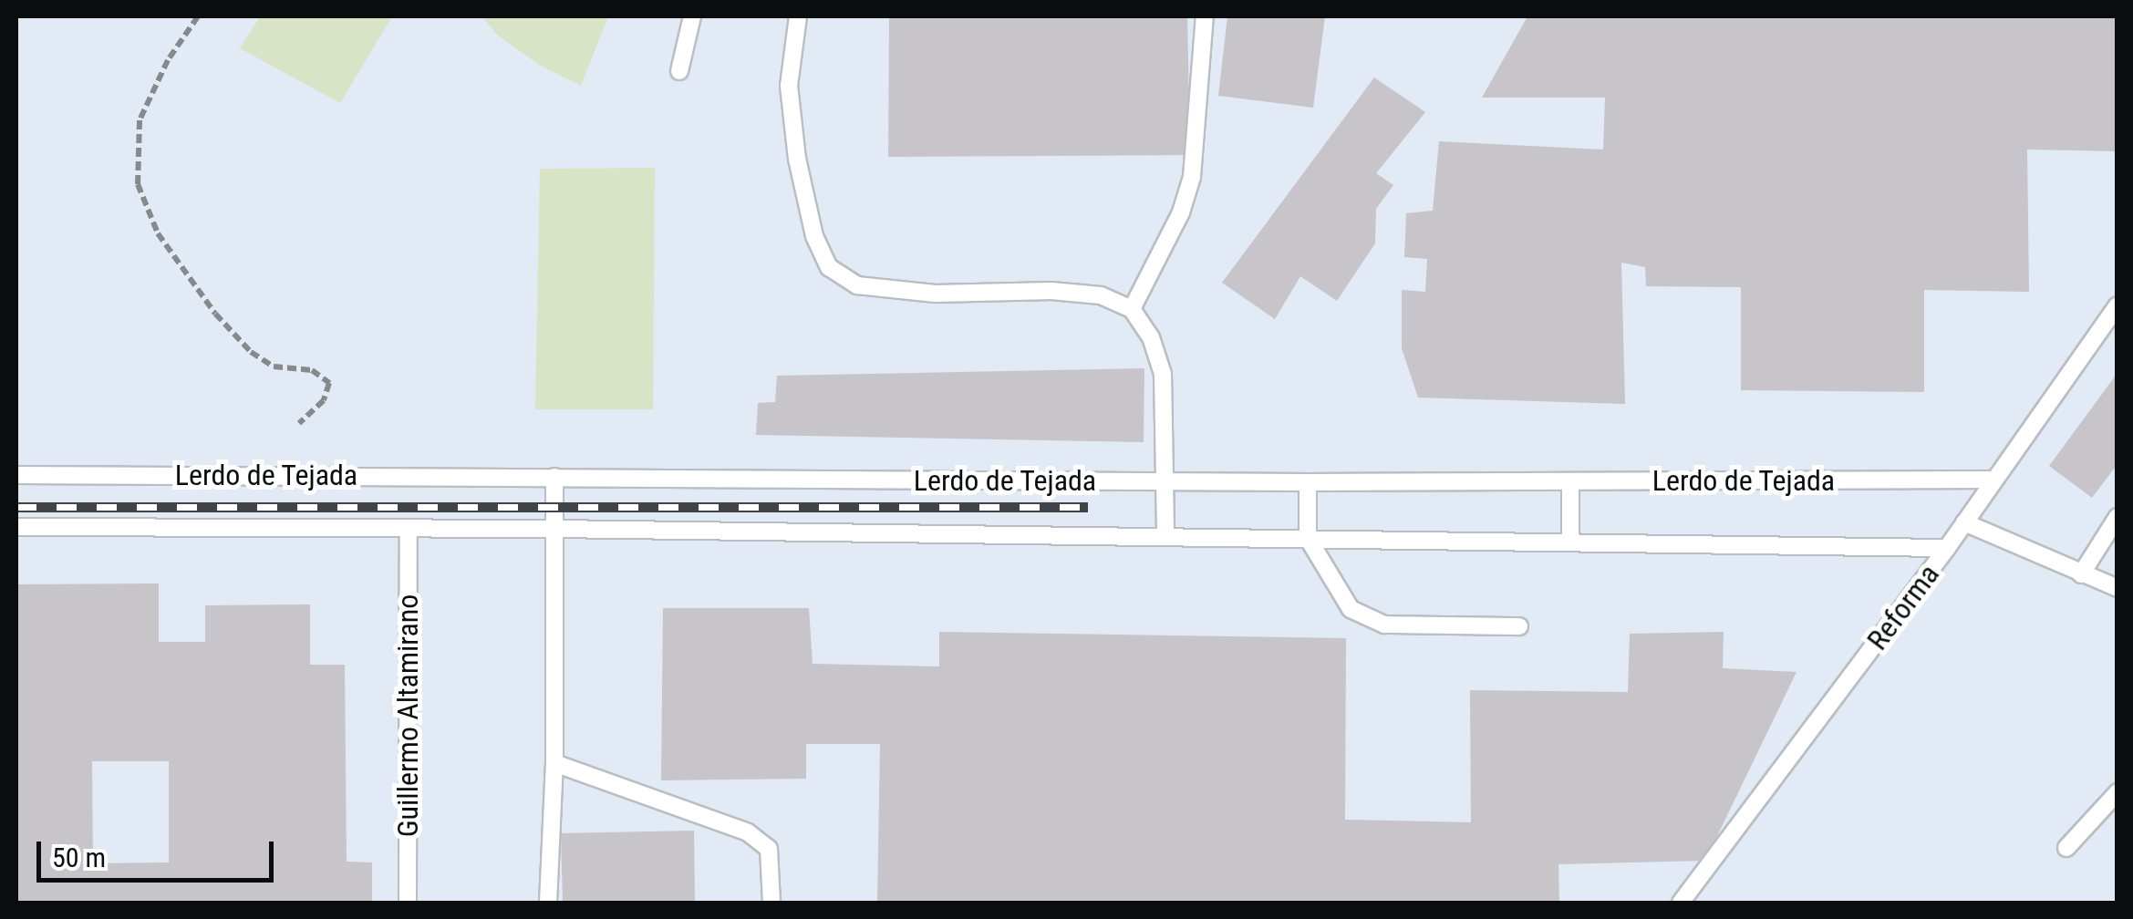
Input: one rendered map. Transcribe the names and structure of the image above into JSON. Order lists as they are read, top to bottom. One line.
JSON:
{"streets":{"lane":["Lerdo de Tejada","Reforma","Guillermo Altamirano"]},"crossings":[["Lerdo de Tejada","Reforma"],["Lerdo de Tejada","Guillermo Altamirano"]],"scale_bar":"50 m"}
